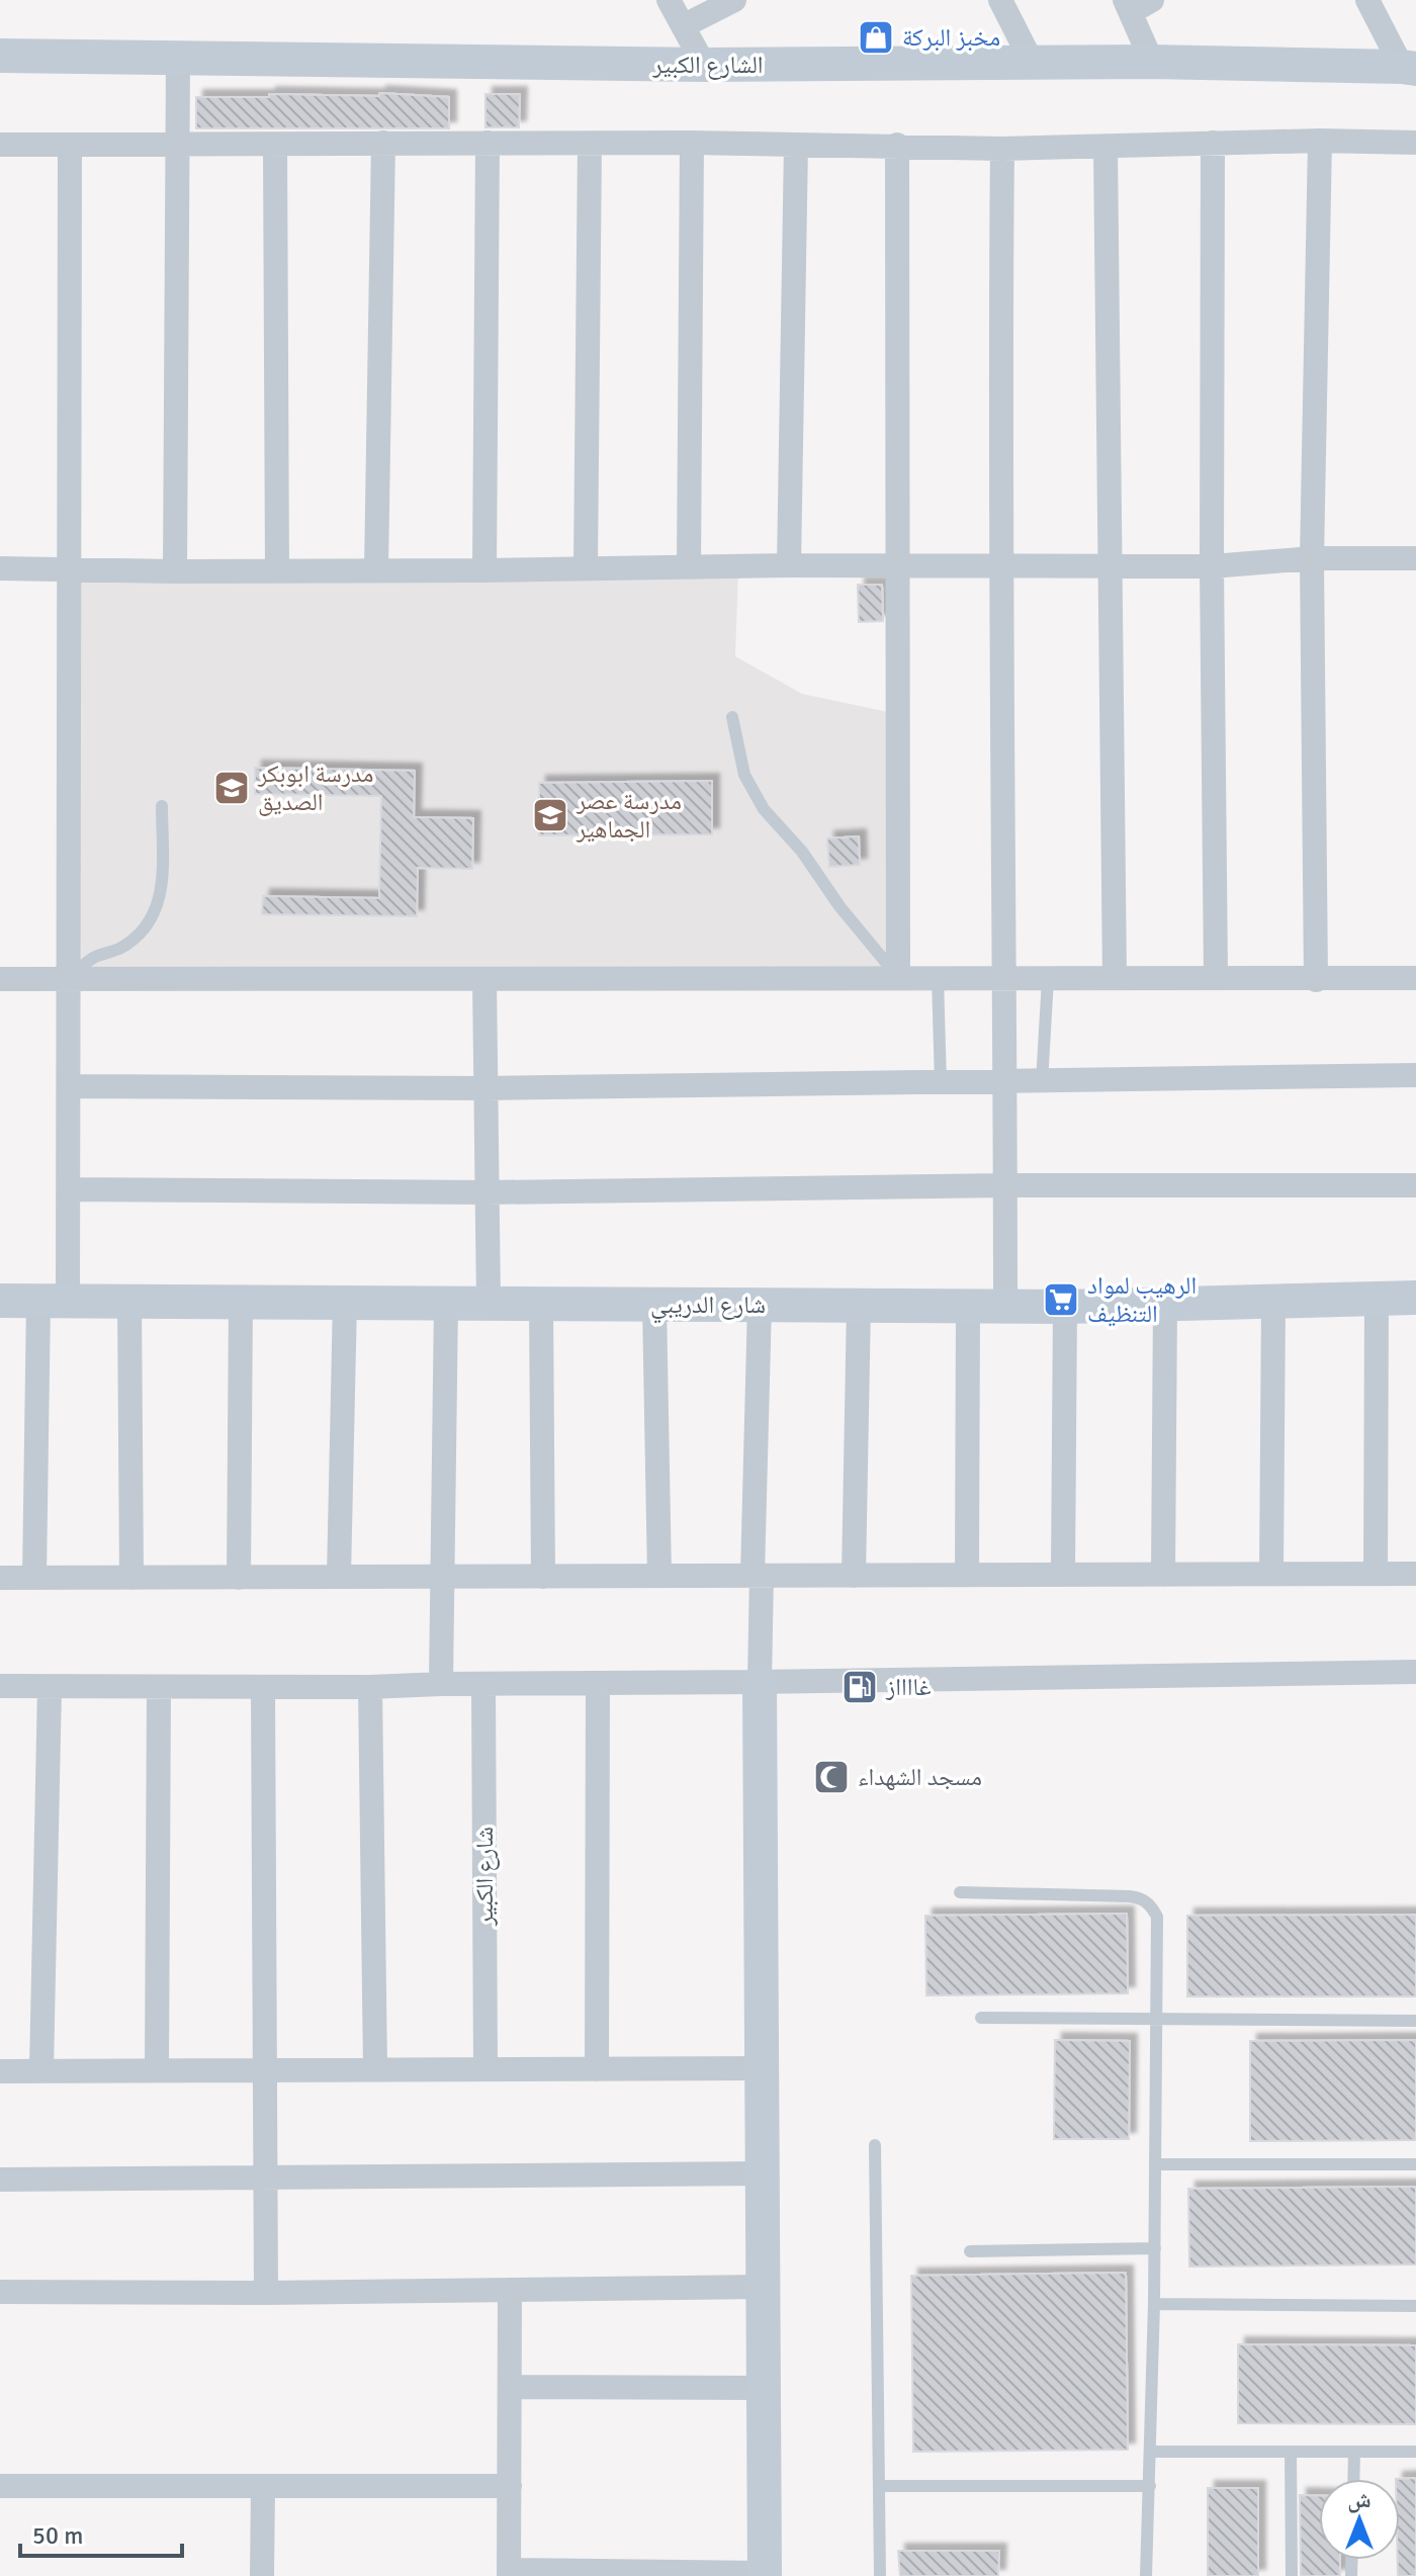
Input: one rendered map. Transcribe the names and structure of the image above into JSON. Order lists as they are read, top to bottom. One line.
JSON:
{"streets":{"street":["الشارع الكبير","شارع الدريبي","شارع الكبير"]},"places":{"shop":["مخبز البركة"],"school or university":["مدرسة ابوبكر الصديق","مدرسة عصر الجماهير"],"supermarket":["الرهيب لمواد التنظيف"],"fuel station":["غااااز"],"mosque":["مسجد الشهداء"]},"scale_bar":"50 m","north":"top"}
